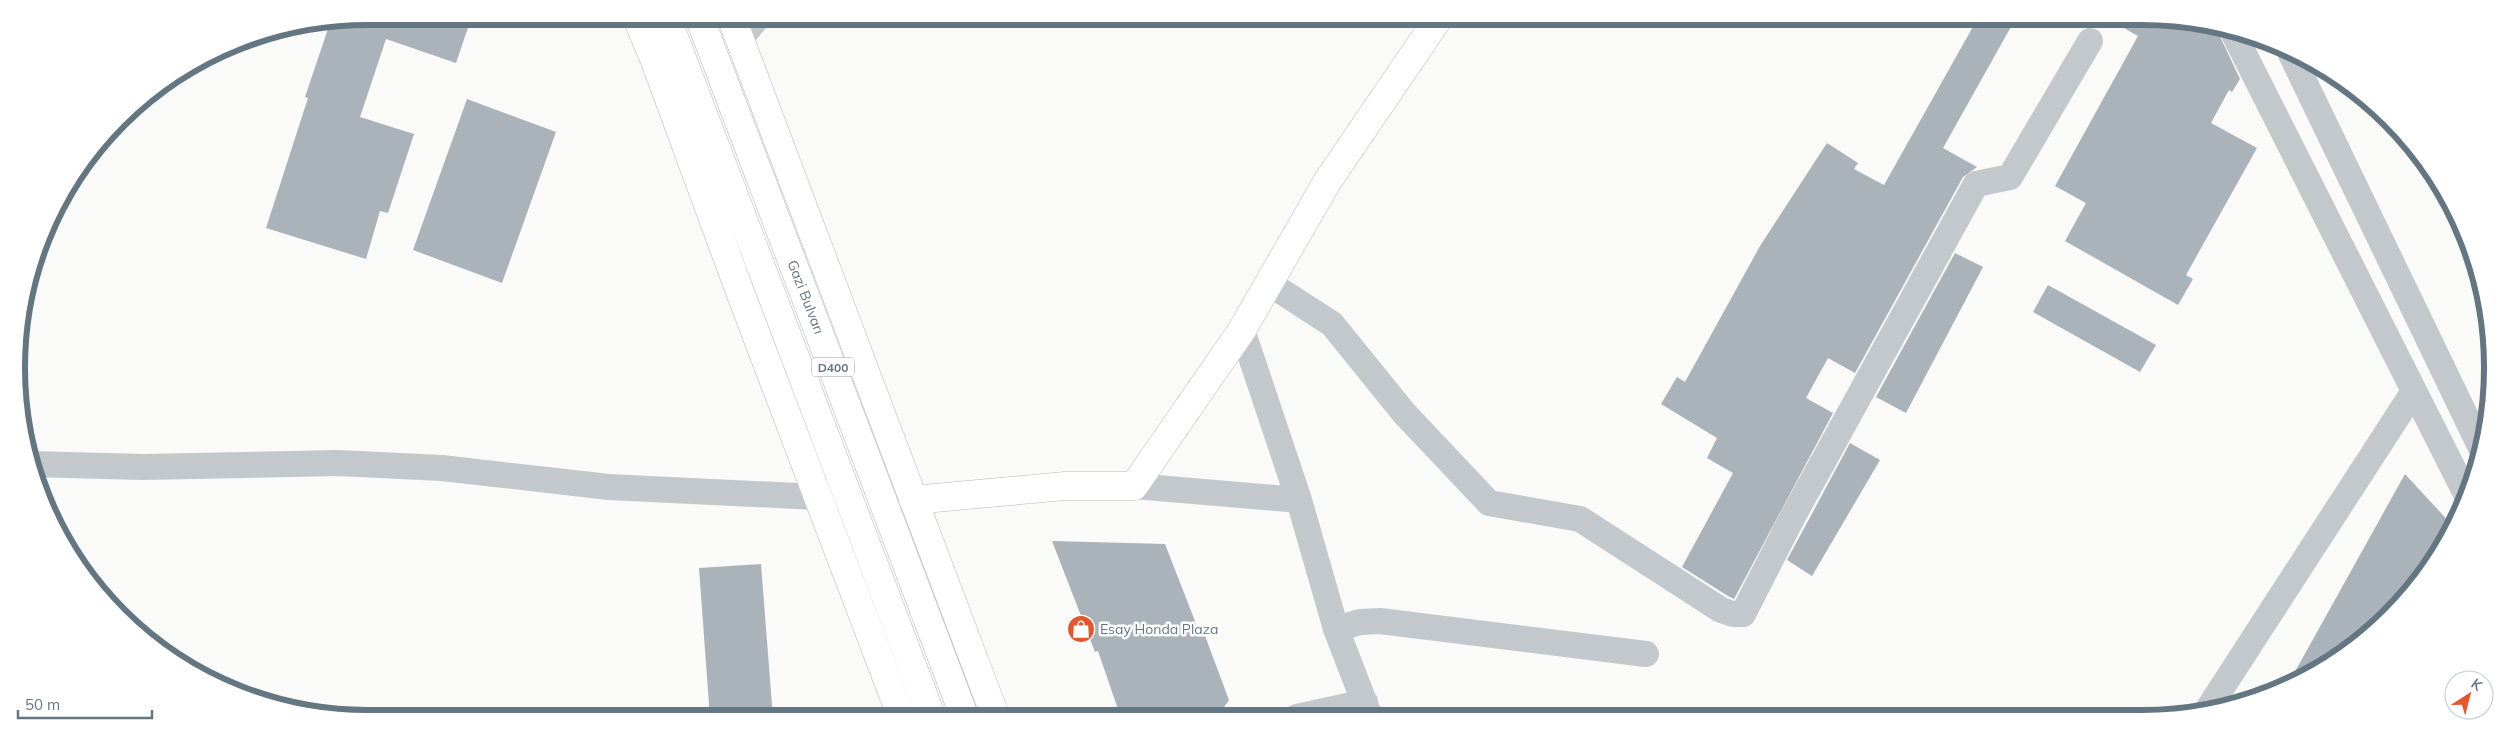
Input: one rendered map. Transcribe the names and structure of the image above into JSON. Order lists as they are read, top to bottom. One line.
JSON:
{"streets":{"main road":["Gazi Bulvarı","D400"]},"places":{"shop":["Esay Honda Plaza"]},"scale_bar":"50 m","north":"top right"}
